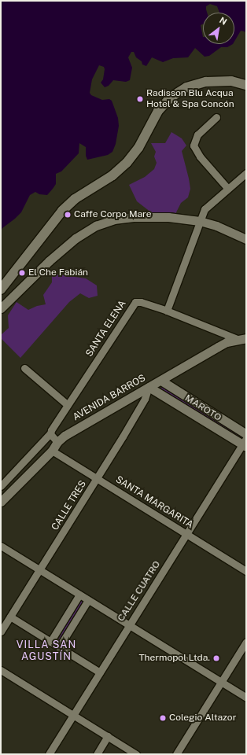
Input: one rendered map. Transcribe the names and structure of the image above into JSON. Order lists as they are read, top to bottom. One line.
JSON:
{"streets":{"street":["SANTA ELENA","AVENIDA BARROS","MAROTO","SANTA MARGARITA","CALLE TRES","CALLE CUATRO"]},"crossings":[["SANTA ELENA","AVENIDA BARROS"],["AVENIDA BARROS","MAROTO"],["AVENIDA BARROS","SANTA MARGARITA"],["AVENIDA BARROS","CALLE TRES"],["MAROTO","CALLE TRES"],["MAROTO","CALLE CUATRO"],["SANTA MARGARITA","CALLE TRES"],["SANTA MARGARITA","CALLE CUATRO"]],"districts":["VILLA SAN AGUSTÍN"],"places":["Radisson Blu Acqua Hotel & Spa Concón","Caffe Corpo Mare","El Che Fabián","Thermopol Ltda.","Colegio Altazor"],"north":"top right"}
